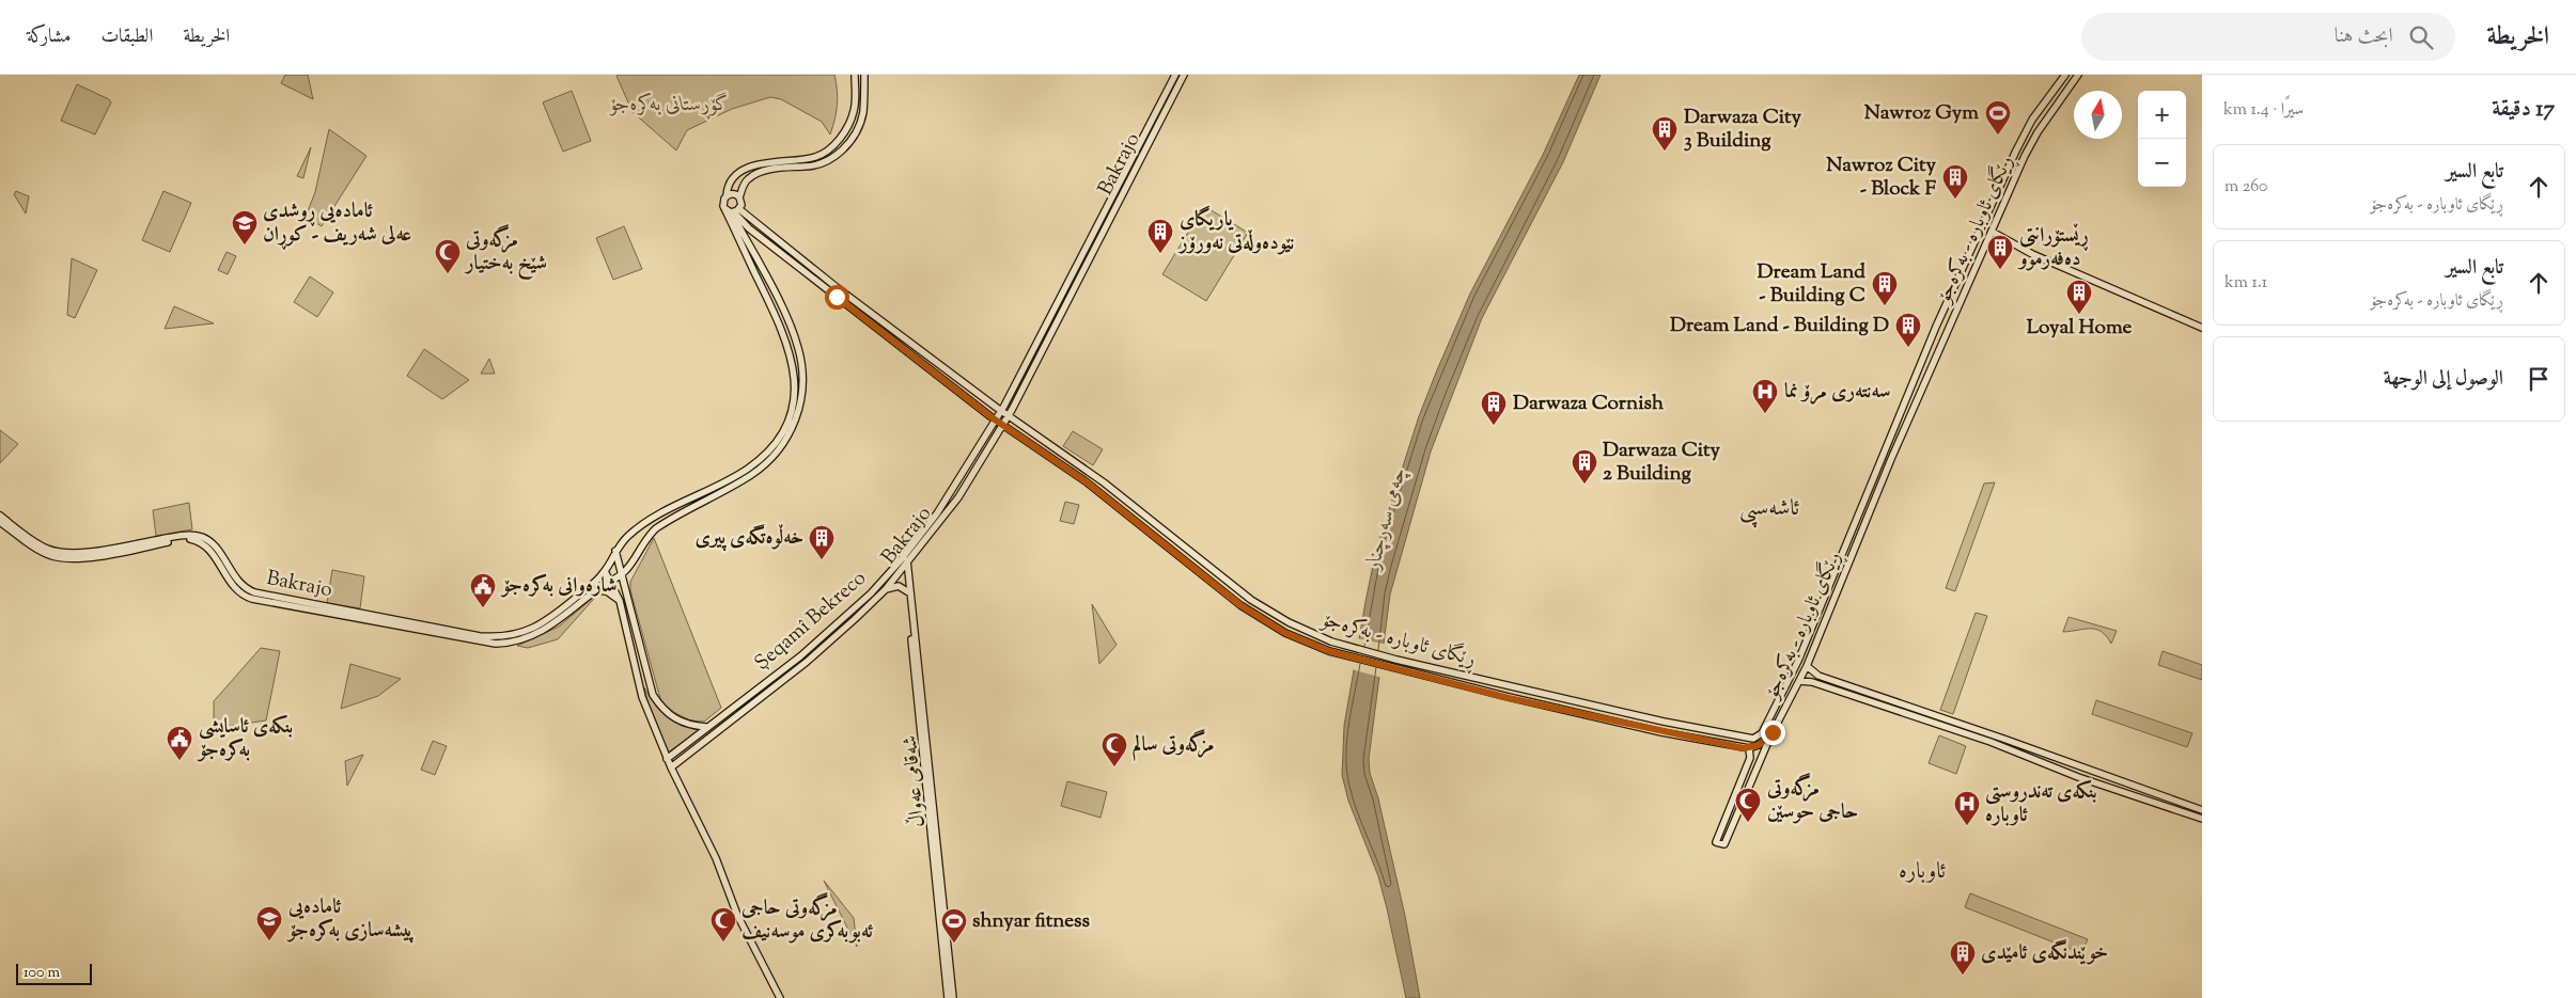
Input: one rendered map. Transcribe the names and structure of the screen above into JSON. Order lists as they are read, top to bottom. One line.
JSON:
{"streets":{"main road":["Bakrajo","ڕێگای ئاوبارە - بەکرەجۆ","Şeqamî Bekreco","شەقامی عەواڵ"]},"crossings":[["Bakrajo","ڕێگای ئاوبارە - بەکرەجۆ"],["Bakrajo","Şeqamî Bekreco"],["Bakrajo","شەقامی عەواڵ"]],"districts":["ئاشەسپی","ئاوبارە"],"water":["چەمی سەرچنار"],"parks":["گۆڕستانی بەکرەجۆ"],"places":{"sports":["Nawroz Gym","shnyar fitness"],"building":["Darwaza City 3 Building","Nawroz City - Block F","یاریگای نێودەوڵەتی نەورۆز","ڕێستۆرانتی دەفەرموو","Dream Land - Building C","Loyal Home","Dream Land - Building D","Darwaza Cornish","Darwaza City 2 Building","خەڵوەتگەی پیری","خوێندنگەی ئامێدی"],"school or university":["ئامادەیی ڕوشدی عەلی شەریف - کوڕان","ئامادەیی پیشەسازی بەکرەجۆ"],"mosque":["مزگەوتی شێخ بەختیار","مزگەوتی سالم","مزگەوتی حاجی حوسێن","مزگەوتی حاجی ئەبوبەکری موسەنیف"],"hospital":["سەنتەرى مرۆ نما","بنکەی تەندروستی ئاوبارە"],"public building":["شارەوانی بەکرەجۆ","بنکەی ئاسایشی بەکرەجۆ"]},"scale_bar":"100 m","north":"top","page":{"header":"الخريطة","search":"ابحث هنا","nav":["الخريطة","الطبقات","مشاركة"],"heading":["17 دقيقة","سيرًا · 1.4 km"],"map_buttons":["+","−"],"list":[["تابع السير","ڕێگای ئاوبارە - بەکرەجۆ","260 m"],["تابع السير","ڕێگای ئاوبارە - بەکرەجۆ","1.1 km"],"الوصول إلى الوجهة"],"scale":"100 m"}}
